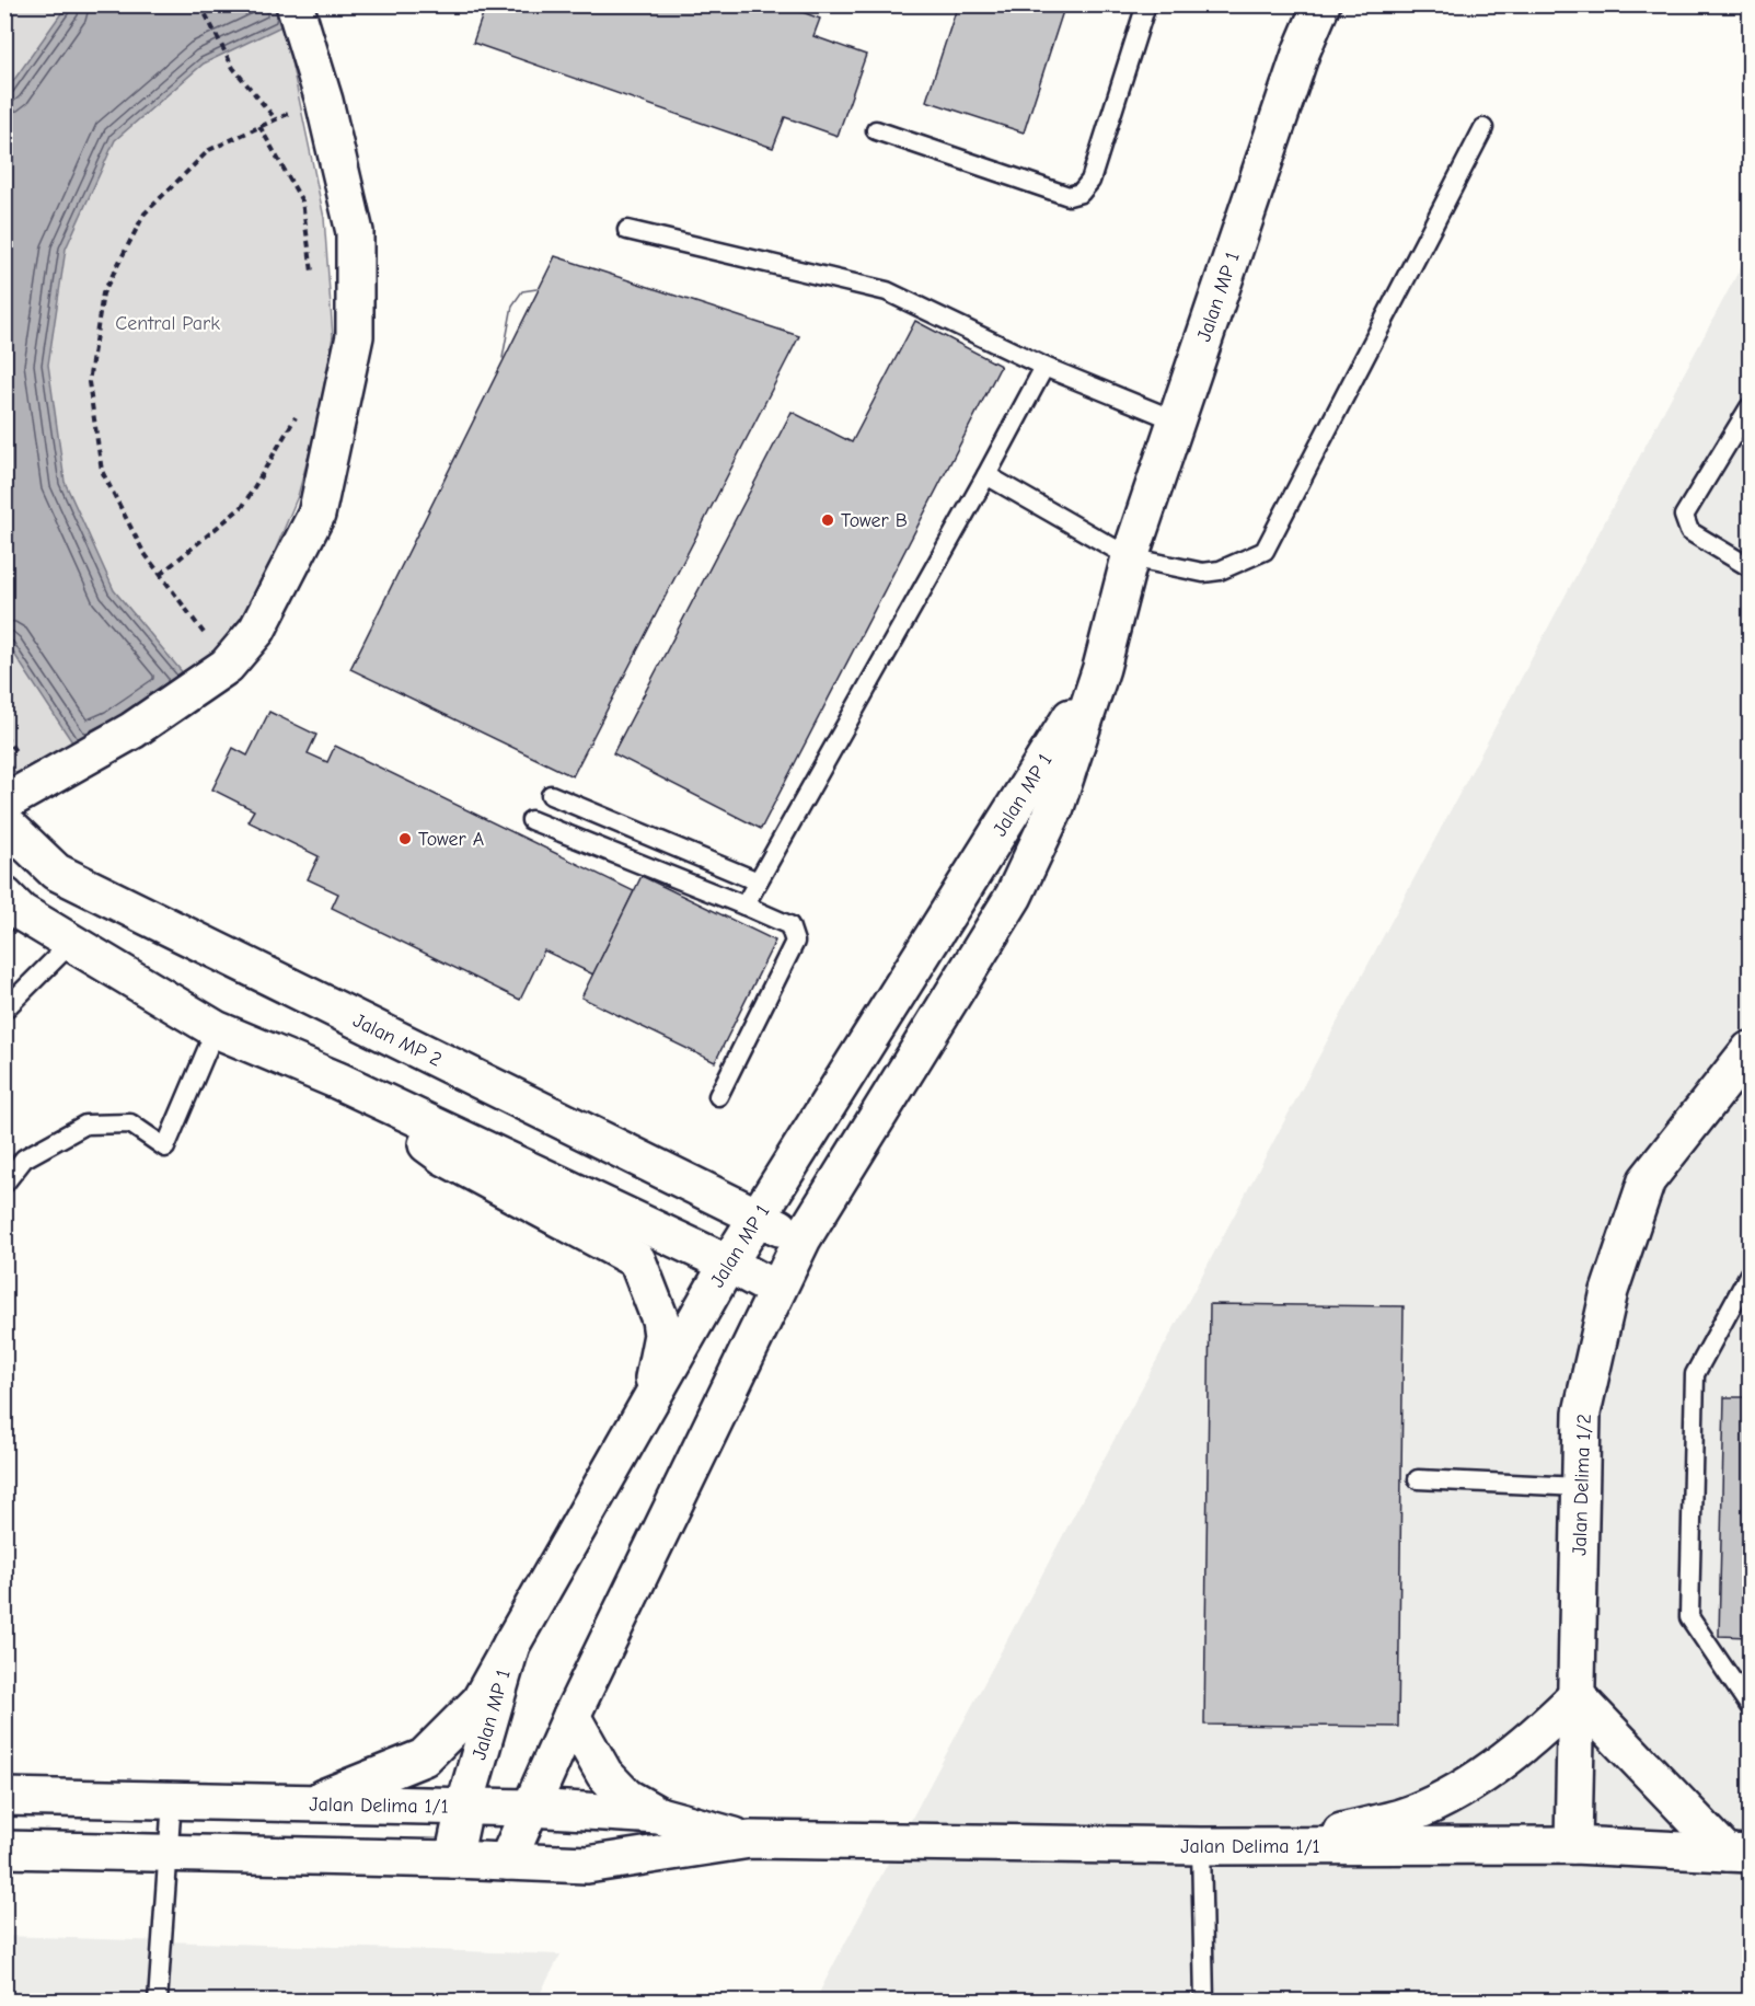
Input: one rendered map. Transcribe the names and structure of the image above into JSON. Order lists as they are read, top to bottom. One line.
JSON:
{"streets":{"street":["Jalan MP 1","Jalan MP 2","Jalan Delima 1/2","Jalan Delima 1/1"]},"crossings":[["Jalan MP 1","Jalan MP 2"],["Jalan MP 1","Jalan Delima 1/1"],["Jalan Delima 1/2","Jalan Delima 1/1"]],"parks":["Central Park"],"places":["Tower B","Tower A"]}
